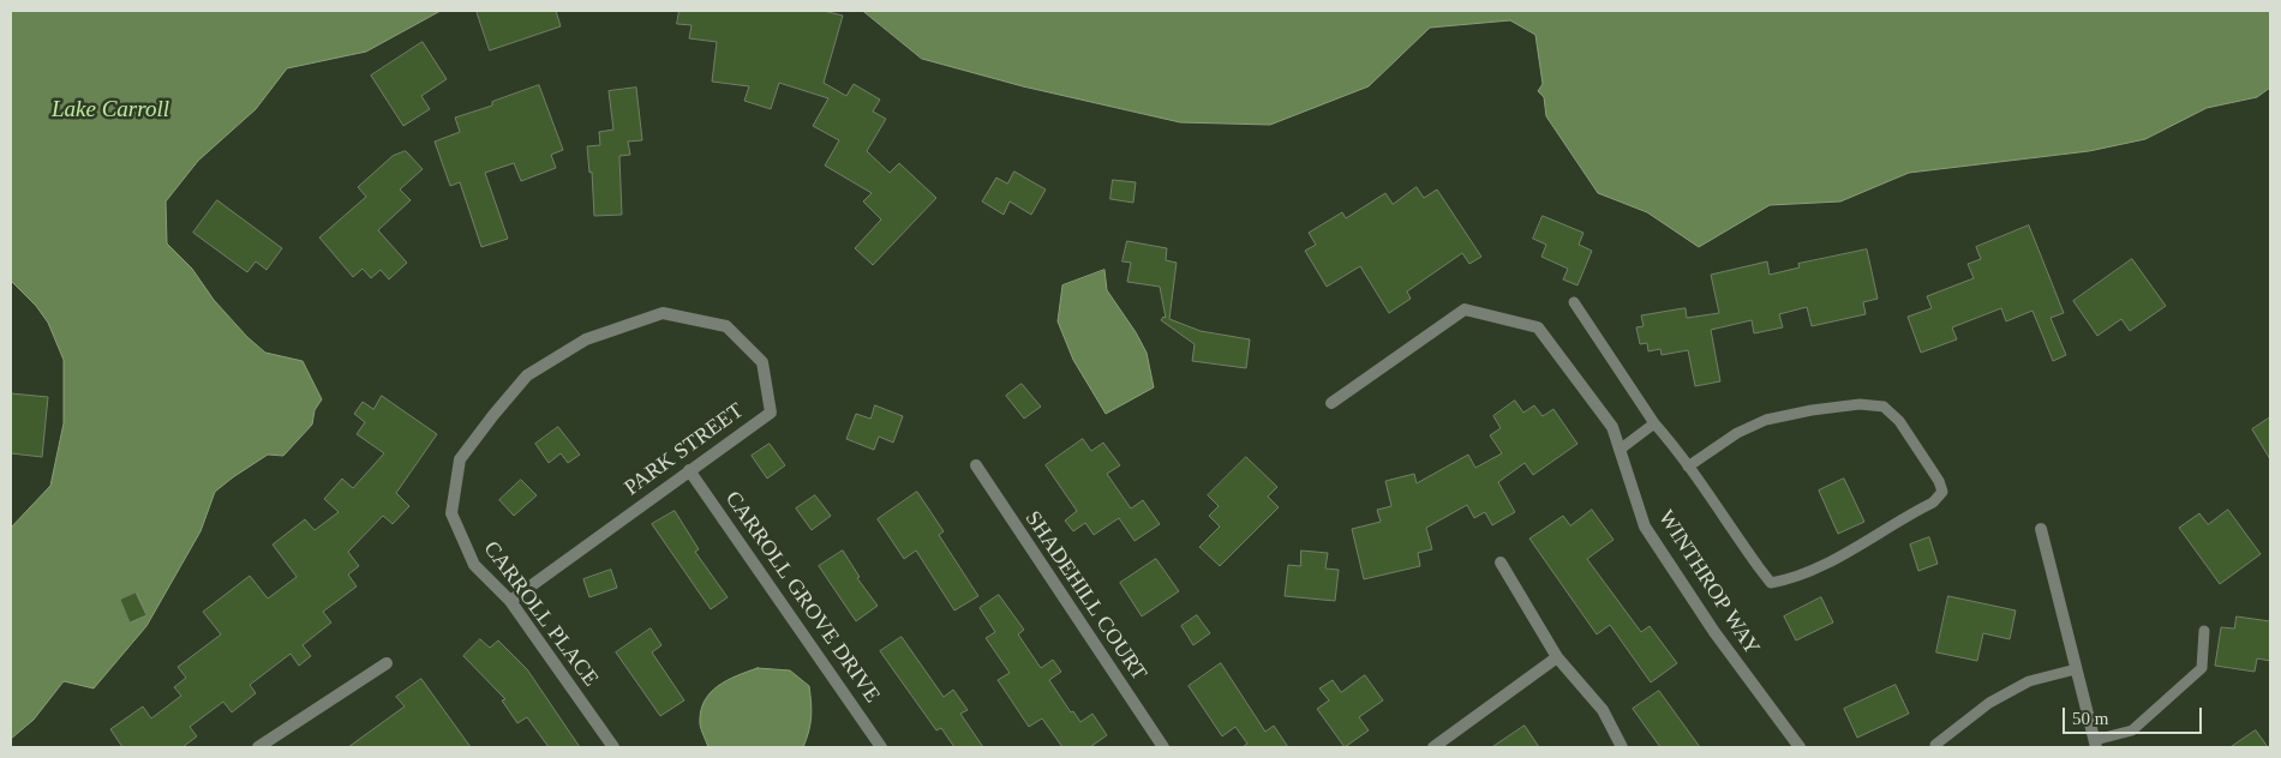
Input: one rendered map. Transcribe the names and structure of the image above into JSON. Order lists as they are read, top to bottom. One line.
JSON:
{"streets":{"street":["PARK STREET","WINTHROP WAY","SHADEHILL COURT","CARROLL GROVE DRIVE","CARROLL PLACE"]},"crossings":[["PARK STREET","CARROLL GROVE DRIVE"],["PARK STREET","CARROLL PLACE"]],"water":["Lake Carroll"],"scale_bar":"50 m"}
